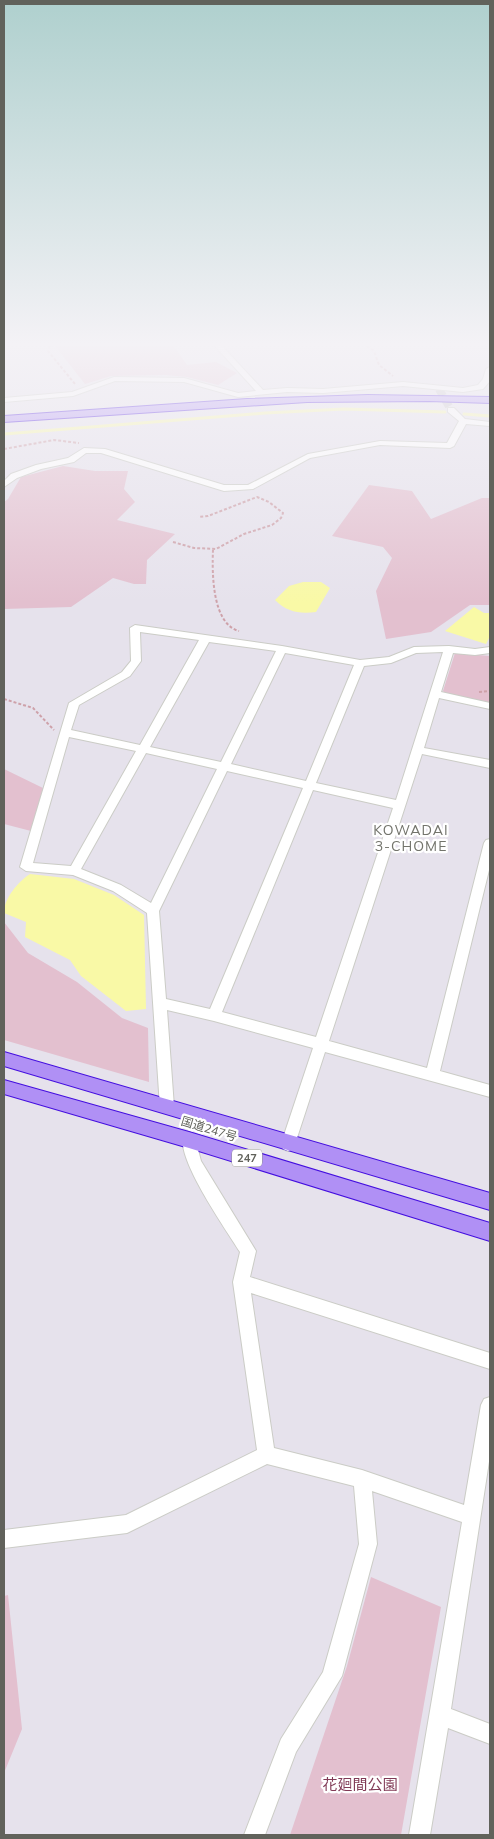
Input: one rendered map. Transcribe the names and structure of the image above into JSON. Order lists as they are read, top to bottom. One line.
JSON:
{"streets":{"highway":["国道247号","247"]},"districts":["KOWADAI 3-CHOME"],"parks":["花廻間公園"]}
